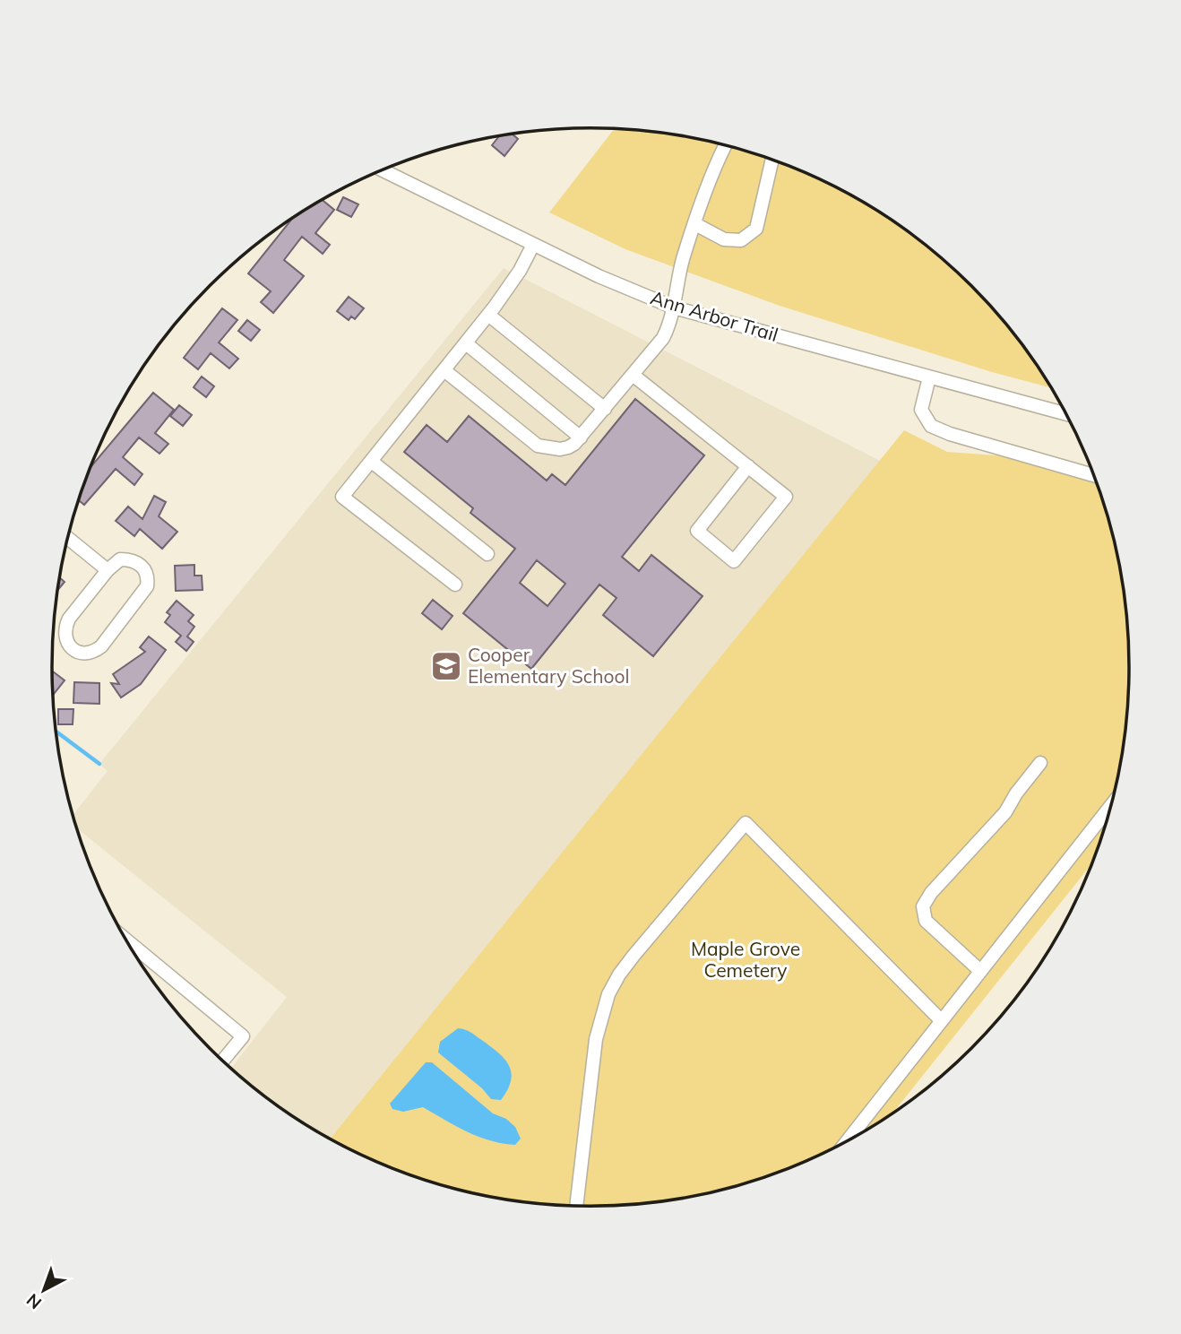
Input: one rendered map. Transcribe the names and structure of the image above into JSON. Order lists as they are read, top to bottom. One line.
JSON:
{"streets":{"street":["Ann Arbor Trail"]},"parks":["Maple Grove Cemetery"],"places":{"school or university":["Cooper Elementary School"]},"north":"bottom left"}
